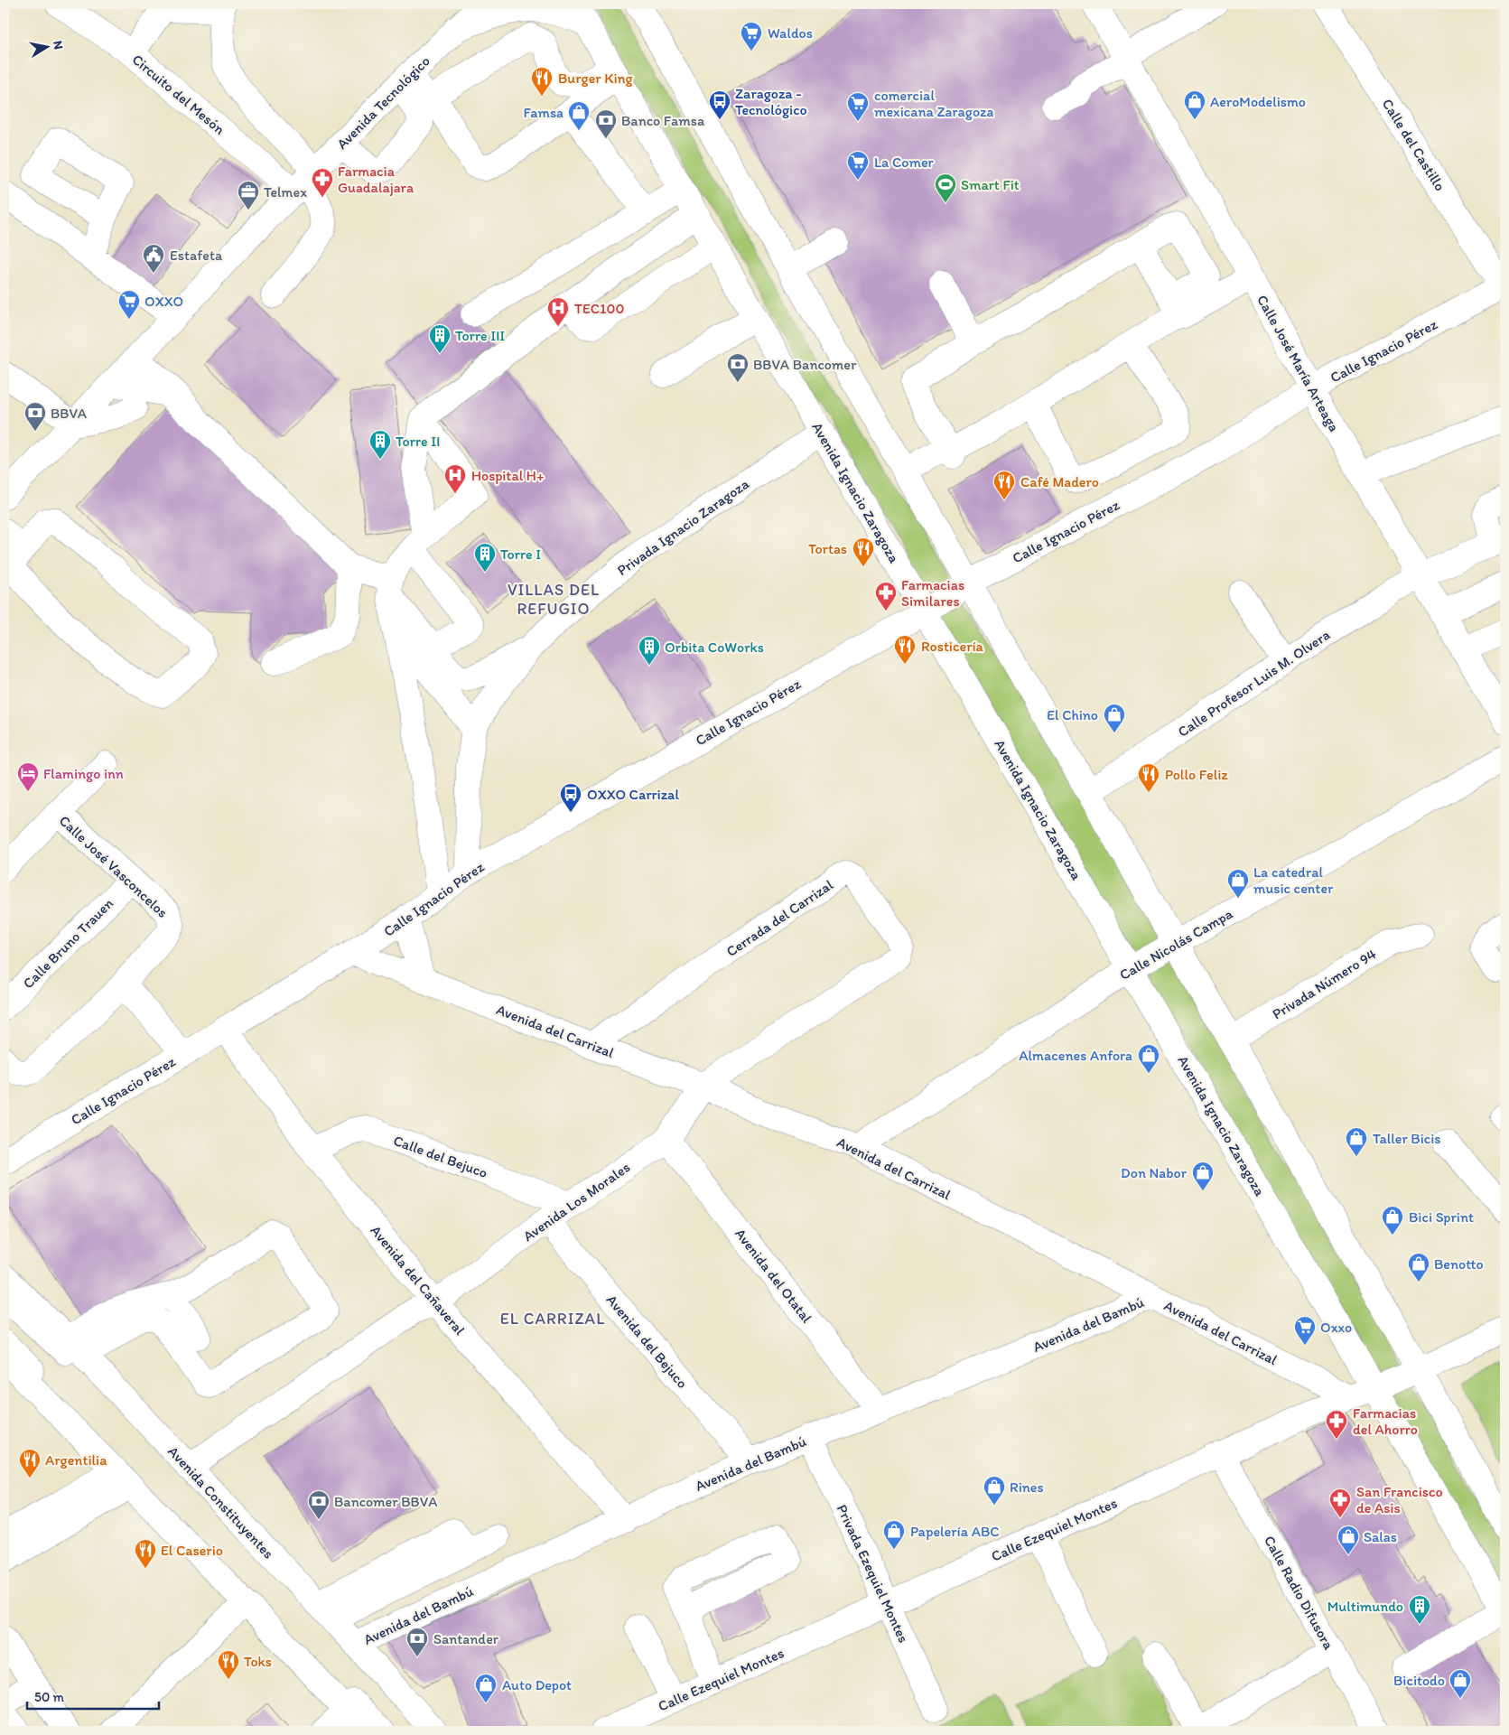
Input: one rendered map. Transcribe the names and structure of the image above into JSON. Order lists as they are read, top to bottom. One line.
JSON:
{"streets":{"street":["Circuito del Mesón","Avenida Tecnológico","Calle del Castillo","Calle Ignacio Pérez","Calle José María Arteaga","Avenida Ignacio Zaragoza","Privada Ignacio Zaragoza","Calle Profesor Luis M. Olvera","Calle José Vasconcelos","Cerrada del Carrizal","Calle Bruno Trauen","Calle Nicolás Campa","Privada Número 94","Avenida del Carrizal","Calle del Bejuco","Avenida Los Morales","Avenida del Otatal","Avenida del Cañaveral","Avenida del Bambú","Avenida del Bejuco","Avenida Constituyentes","Calle Ezequiel Montes","Privada Ezequiel Montes","Calle Radio Difusora"]},"crossings":[["Circuito del Mesón","Avenida Tecnológico"],["Calle del Castillo","Calle Ignacio Pérez"],["Calle Ignacio Pérez","Calle José María Arteaga"],["Calle Ignacio Pérez","Avenida Ignacio Zaragoza"],["Calle Ignacio Pérez","Privada Ignacio Zaragoza"],["Calle Ignacio Pérez","Avenida del Carrizal"],["Calle Ignacio Pérez","Avenida del Cañaveral"],["Calle José María Arteaga","Calle Profesor Luis M. Olvera"],["Avenida Ignacio Zaragoza","Privada Ignacio Zaragoza"],["Avenida Ignacio Zaragoza","Calle Nicolás Campa"],["Avenida Ignacio Zaragoza","Calle Ezequiel Montes"],["Calle José Vasconcelos","Calle Bruno Trauen"],["Cerrada del Carrizal","Avenida del Carrizal"],["Cerrada del Carrizal","Avenida Los Morales"],["Calle Nicolás Campa","Avenida del Carrizal"],["Avenida del Carrizal","Avenida Los Morales"],["Avenida del Carrizal","Avenida del Bambú"],["Avenida del Carrizal","Calle Ezequiel Montes"],["Calle del Bejuco","Avenida Los Morales"],["Calle del Bejuco","Avenida del Cañaveral"],["Avenida Los Morales","Avenida del Otatal"],["Avenida Los Morales","Avenida del Cañaveral"],["Avenida Los Morales","Avenida del Bejuco"],["Avenida Los Morales","Avenida Constituyentes"],["Avenida del Otatal","Avenida del Bambú"],["Avenida del Cañaveral","Avenida del Bambú"],["Avenida del Bambú","Avenida del Bejuco"],["Avenida del Bambú","Avenida Constituyentes"],["Avenida del Bambú","Privada Ezequiel Montes"],["Calle Ezequiel Montes","Privada Ezequiel Montes"],["Calle Ezequiel Montes","Calle Radio Difusora"]],"districts":["VILLAS DEL REFUGIO","EL CARRIZAL"],"places":{"supermarket":["Waldos","comercial mexicana Zaragoza","La Comer","OXXO","Oxxo"],"restaurant":["Burger King","Café Madero","Tortas","Rosticería","Pollo Feliz","Argentilia","El Caserio","Toks"],"bus stop":["Zaragoza - Tecnológico","OXXO Carrizal"],"shop":["AeroModelismo","Famsa","El Chino","La catedral music center","Almacenes Anfora","Taller Bicis","Don Nabor","Bici Sprint","Benotto","Rines","Papelería ABC","Salas","Bicitodo","Auto Depot"],"bank":["Banco Famsa","BBVA Bancomer","BBVA","Bancomer BBVA","Santander"],"pharmacy":["Farmacia Guadalajara","Farmacias Similares","Farmacias del Ahorro","San Francisco de Asis"],"sports":["Smart Fit"],"office":["Telmex"],"public building":["Estafeta"],"hospital":["TEC100","Hospital H+"],"building":["Torre III","Torre II","Torre I","Orbita CoWorks","Multimundo"],"hotel":["Flamingo inn"]},"scale_bar":"50 m","north":"right"}
